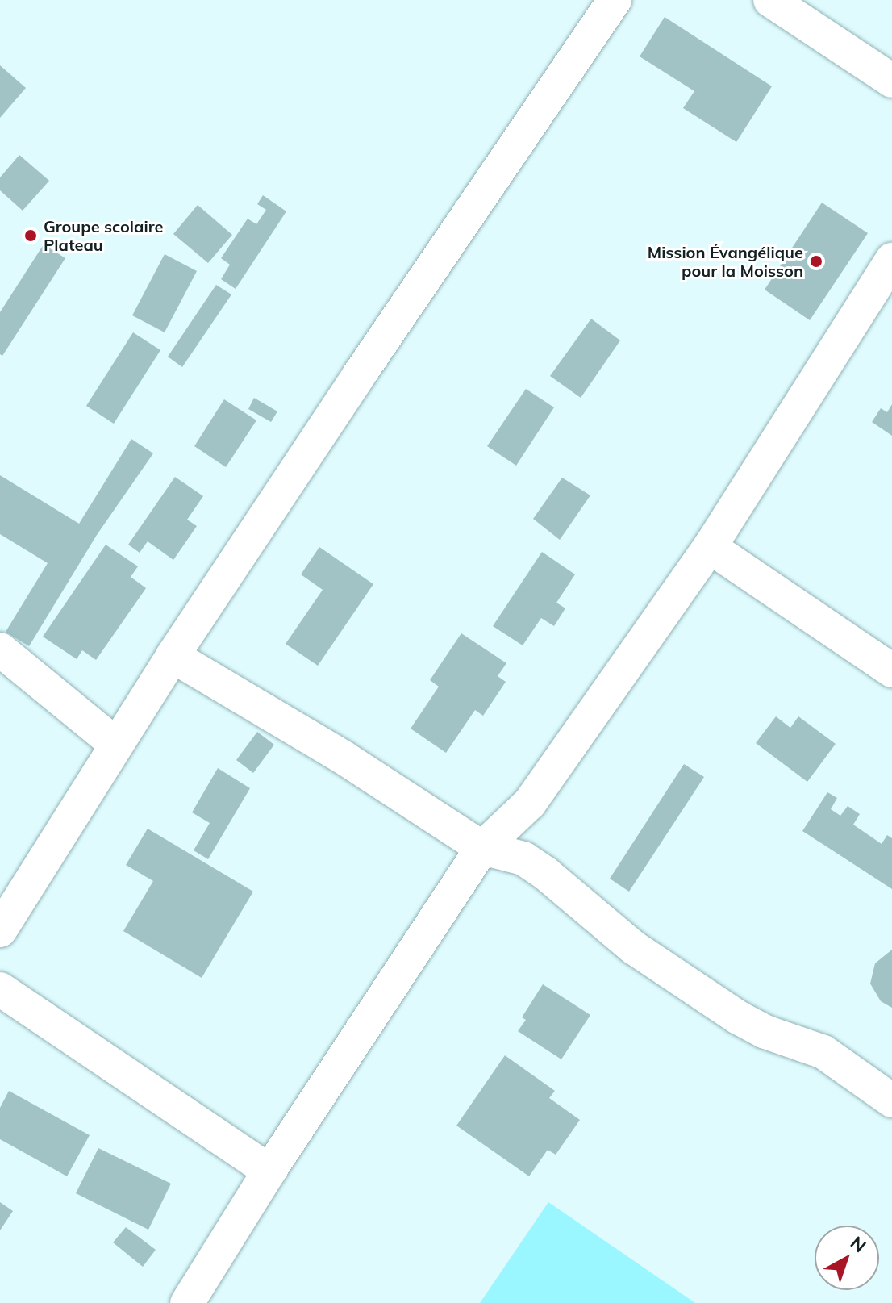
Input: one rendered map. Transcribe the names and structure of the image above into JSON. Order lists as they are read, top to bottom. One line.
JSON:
{"places":["Groupe scolaire Plateau","Mission Évangélique pour la Moisson"],"north":"top right"}
